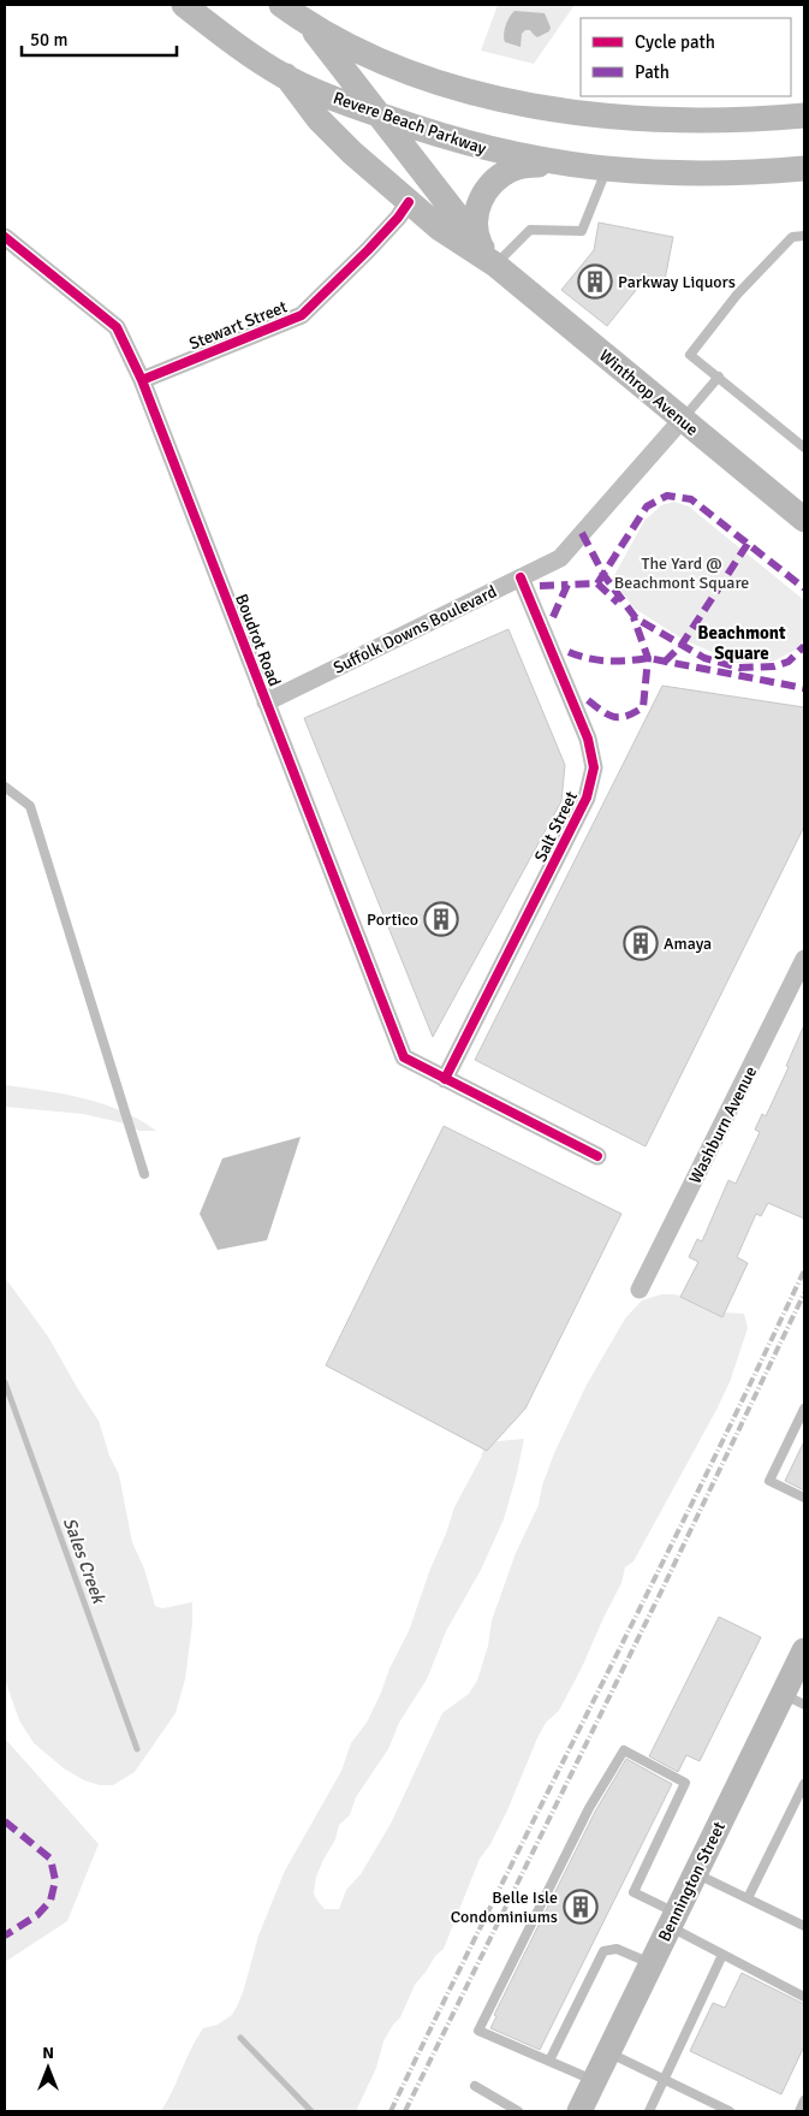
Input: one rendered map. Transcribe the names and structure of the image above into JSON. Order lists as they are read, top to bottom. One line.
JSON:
{"streets":{"main road":["Revere Beach Parkway","Winthrop Avenue","Bennington Street"],"street":["Stewart Street","Suffolk Downs Boulevard","Boudrot Road","Salt Street","Washburn Avenue"]},"crossings":[["Revere Beach Parkway","Winthrop Avenue"],["Stewart Street","Winthrop Avenue"],["Stewart Street","Boudrot Road"],["Winthrop Avenue","Suffolk Downs Boulevard"],["Suffolk Downs Boulevard","Boudrot Road"],["Suffolk Downs Boulevard","Salt Street"],["Boudrot Road","Salt Street"]],"districts":["Beachmont Square"],"water":["Sales Creek"],"parks":["The Yard @ Beachmont Square"],"places":{"building":["Parkway Liquors","Portico","Amaya","Belle Isle Condominiums"]},"legend":["Cycle path","Path"],"scale_bar":"50 m","north":"top"}
